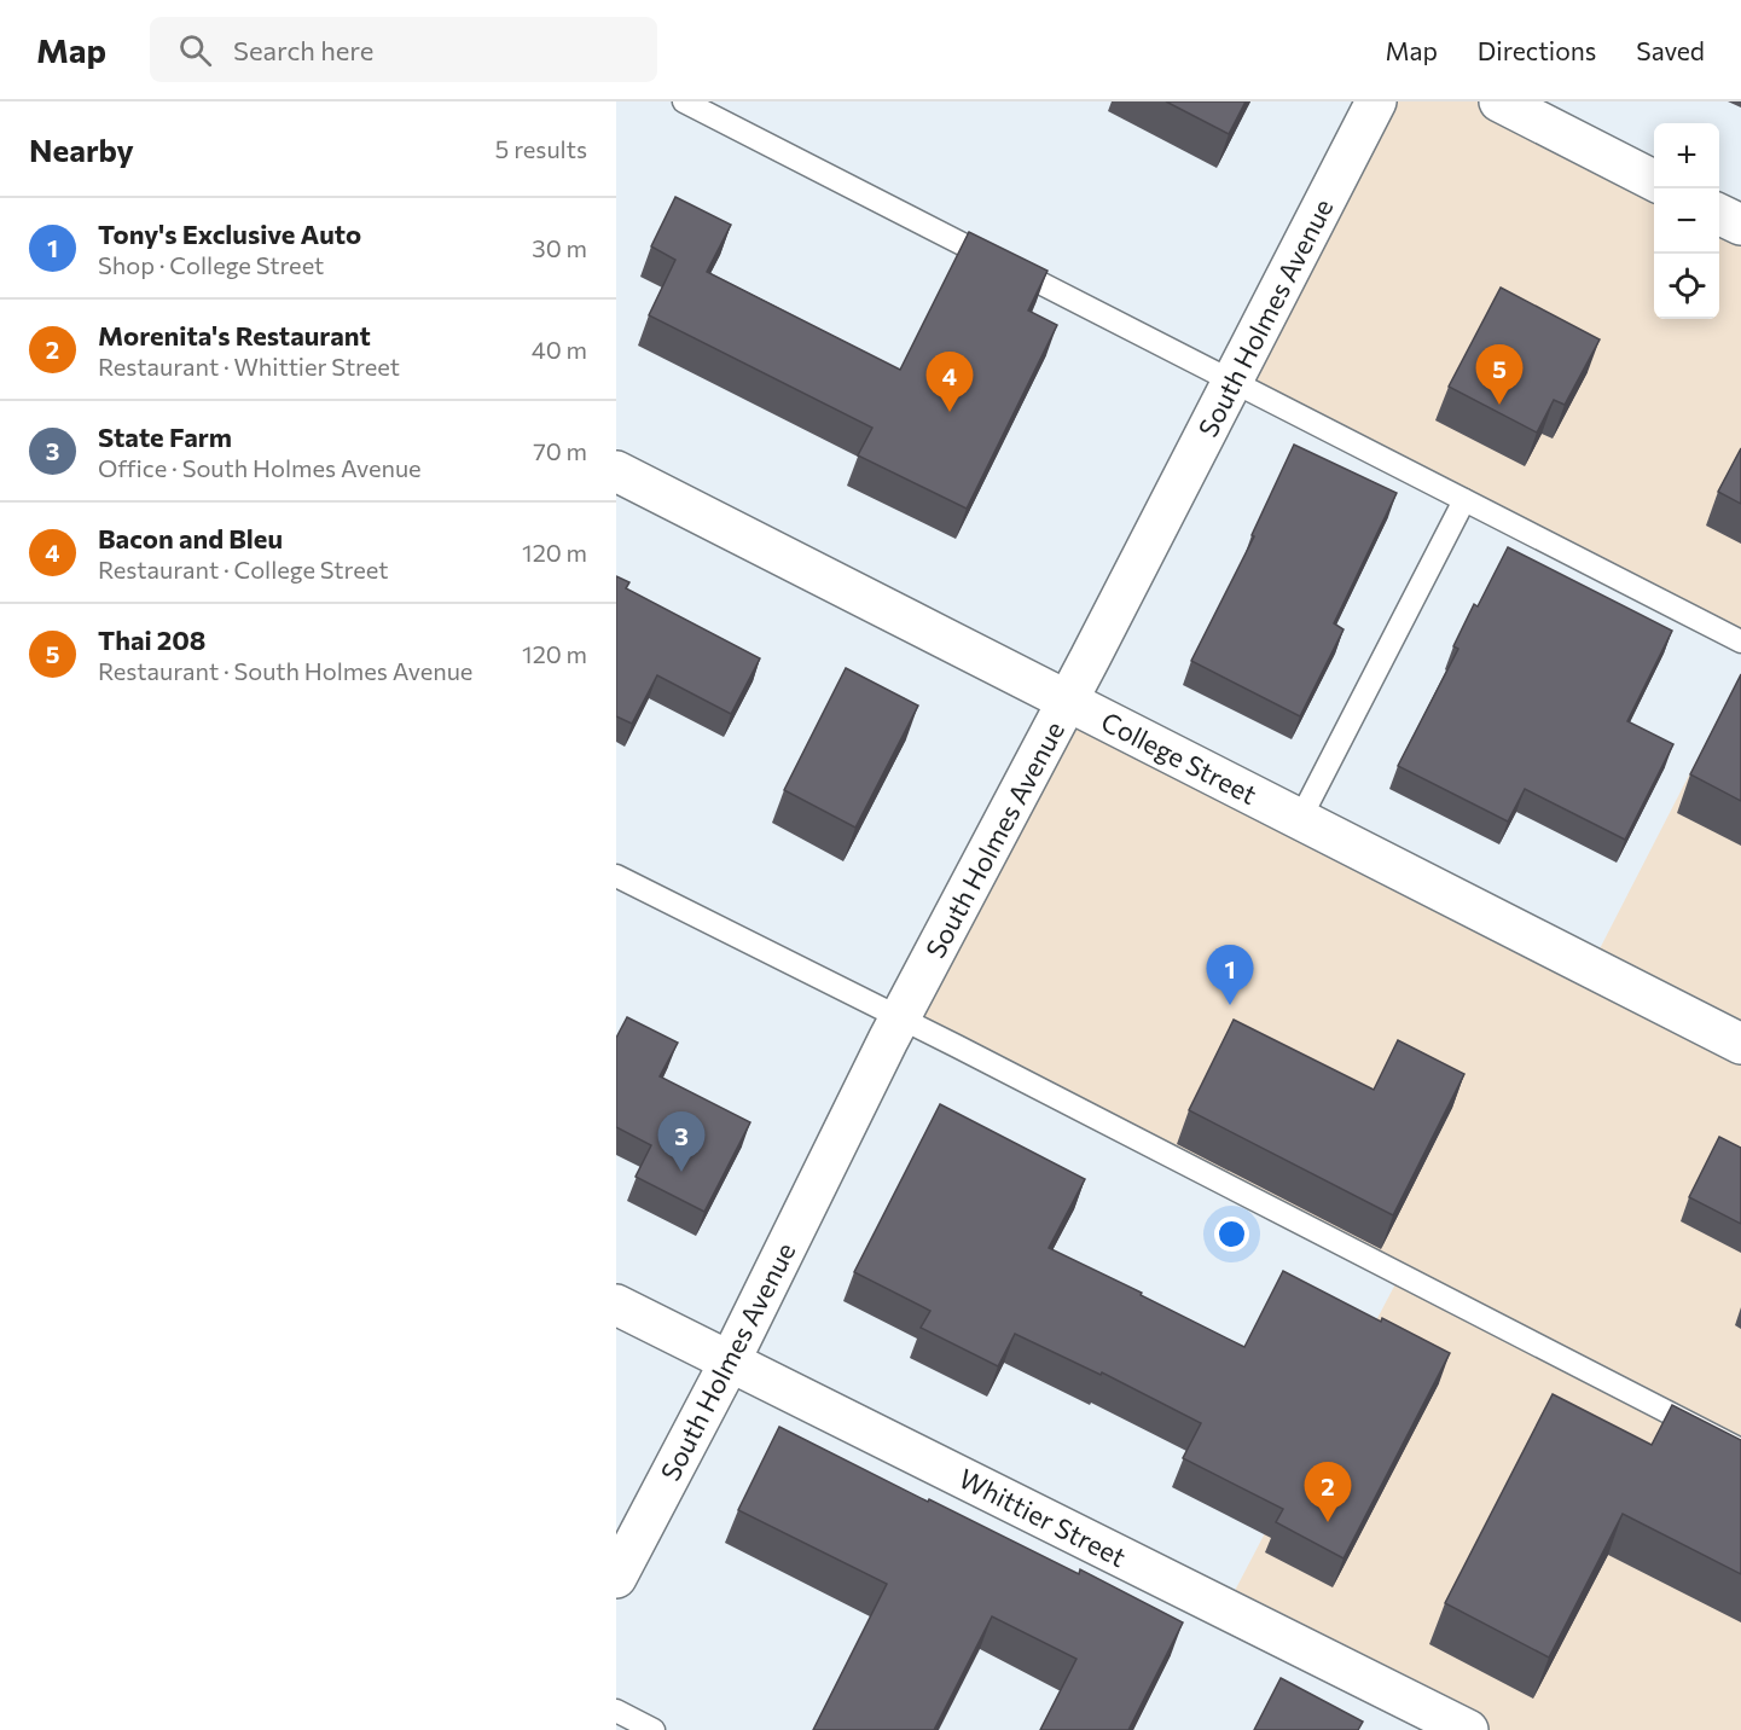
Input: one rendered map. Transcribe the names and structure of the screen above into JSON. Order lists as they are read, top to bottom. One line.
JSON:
{"streets":{"street":["South Holmes Avenue","College Street","Whittier Street"]},"crossings":[["South Holmes Avenue","College Street"],["South Holmes Avenue","Whittier Street"]],"page":{"header":"Map","search":"Search here","nav":["Map","Directions","Saved"],"heading":["Nearby","5 results"],"map_buttons":["+","−"],"list":[{"mark":"1","name":"Tony's Exclusive Auto","note":"Shop · College Street","value":"30 m"},{"mark":"2","name":"Morenita's Restaurant","note":"Restaurant · Whittier Street","value":"40 m"},{"mark":"3","name":"State Farm","note":"Office · South Holmes Avenue","value":"70 m"},{"mark":"4","name":"Bacon and Bleu","note":"Restaurant · College Street","value":"120 m"},{"mark":"5","name":"Thai 208","note":"Restaurant · South Holmes Avenue","value":"120 m"}],"pins":["5","4","1","3","2"]}}
